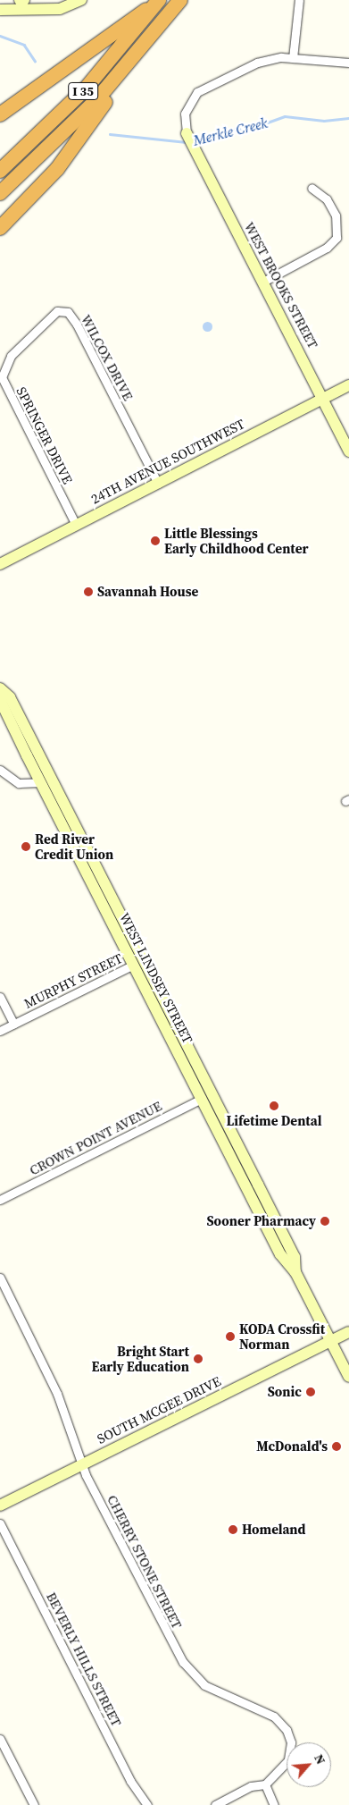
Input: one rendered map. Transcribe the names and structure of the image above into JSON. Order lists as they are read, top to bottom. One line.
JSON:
{"streets":{"highway":["I 35"],"street":["WEST BROOKS STREET","WILCOX DRIVE","SPRINGER DRIVE","24TH AVENUE SOUTHWEST","WEST LINDSEY STREET","MURPHY STREET","CROWN POINT AVENUE","SOUTH MCGEE DRIVE","CHERRY STONE STREET","BEVERLY HILLS STREET"]},"crossings":[["WEST BROOKS STREET","24TH AVENUE SOUTHWEST"],["WILCOX DRIVE","SPRINGER DRIVE"],["WILCOX DRIVE","24TH AVENUE SOUTHWEST"],["SPRINGER DRIVE","24TH AVENUE SOUTHWEST"],["WEST LINDSEY STREET","MURPHY STREET"],["WEST LINDSEY STREET","CROWN POINT AVENUE"],["WEST LINDSEY STREET","SOUTH MCGEE DRIVE"],["SOUTH MCGEE DRIVE","CHERRY STONE STREET"]],"water":["Merkle Creek"],"places":["Little Blessings Early Childhood Center","Savannah House","Red River Credit Union","Lifetime Dental","Sooner Pharmacy","KODA Crossfit Norman","Bright Start Early Education","Sonic","McDonald's","Homeland"],"north":"top right"}
